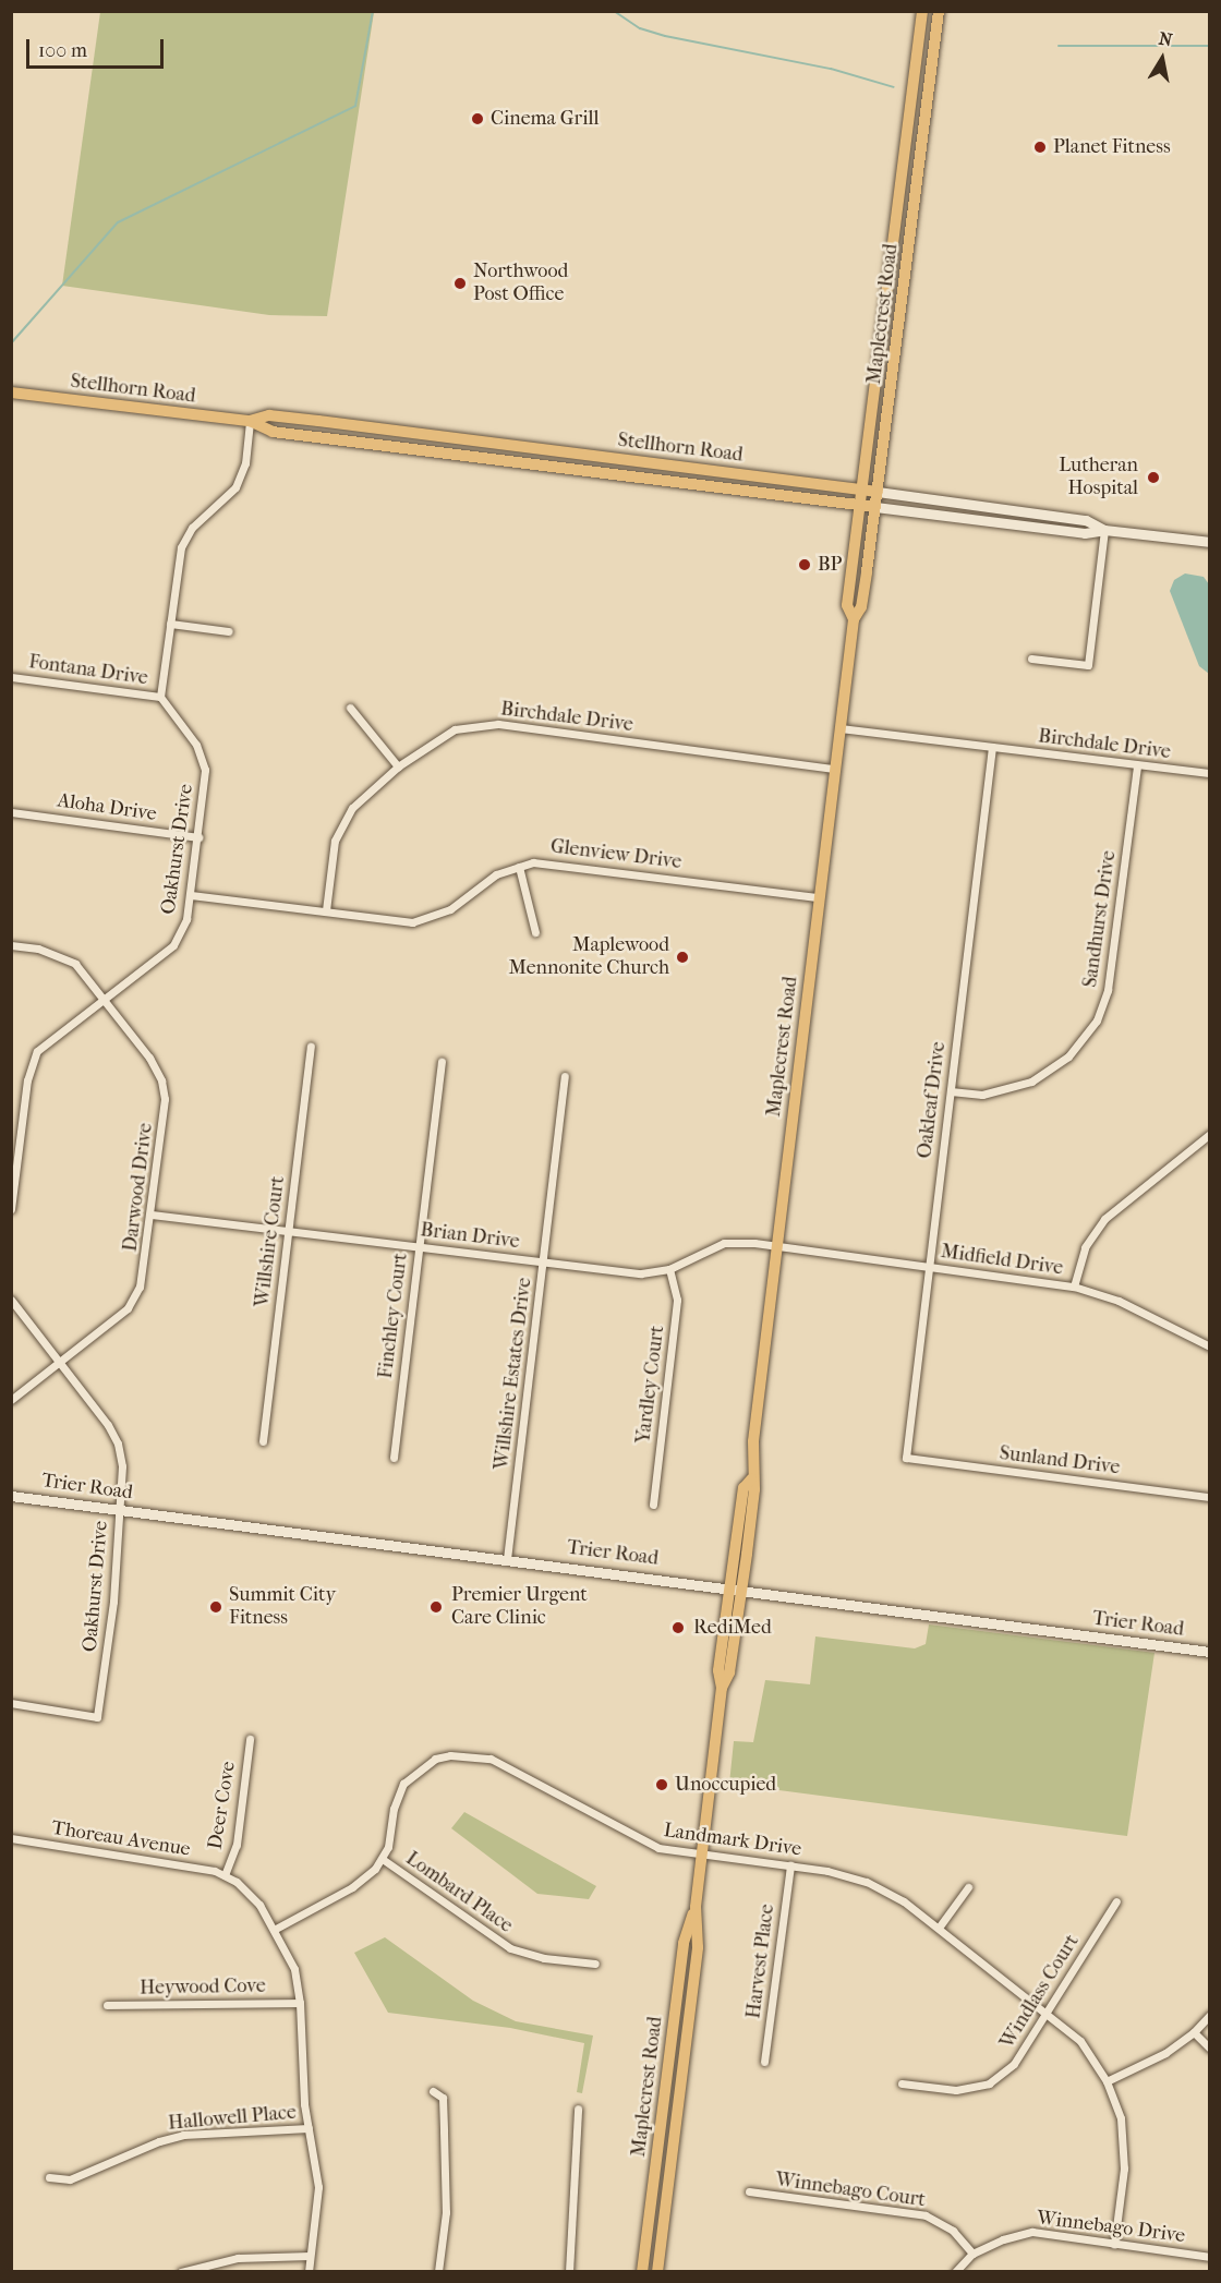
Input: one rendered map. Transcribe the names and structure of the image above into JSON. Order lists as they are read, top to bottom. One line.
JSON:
{"streets":{"main road":["Maplecrest Road","Stellhorn Road"],"street":["Fontana Drive","Birchdale Drive","Aloha Drive","Oakhurst Drive","Glenview Drive","Sandhurst Drive","Oakleaf Drive","Darwood Drive","Brian Drive","Willshire Court","Midfield Drive","Finchley Court","Willshire Estates Drive","Yardley Court","Sunland Drive","Trier Road","Deer Cove","Thoreau Avenue","Landmark Drive","Lombard Place","Harvest Place","Heywood Cove","Windlass Court","Hallowell Place","Winnebago Court","Winnebago Drive"]},"crossings":[["Maplecrest Road","Stellhorn Road"],["Maplecrest Road","Birchdale Drive"],["Maplecrest Road","Glenview Drive"],["Maplecrest Road","Brian Drive"],["Maplecrest Road","Midfield Drive"],["Maplecrest Road","Trier Road"],["Maplecrest Road","Landmark Drive"],["Fontana Drive","Oakhurst Drive"],["Birchdale Drive","Glenview Drive"],["Birchdale Drive","Sandhurst Drive"],["Birchdale Drive","Oakleaf Drive"],["Aloha Drive","Oakhurst Drive"],["Oakhurst Drive","Glenview Drive"],["Oakhurst Drive","Darwood Drive"],["Oakhurst Drive","Trier Road"],["Sandhurst Drive","Oakleaf Drive"],["Oakleaf Drive","Midfield Drive"],["Oakleaf Drive","Sunland Drive"],["Darwood Drive","Brian Drive"],["Brian Drive","Willshire Court"],["Brian Drive","Midfield Drive"],["Brian Drive","Finchley Court"],["Brian Drive","Willshire Estates Drive"],["Brian Drive","Yardley Court"],["Willshire Estates Drive","Trier Road"],["Deer Cove","Thoreau Avenue"],["Landmark Drive","Lombard Place"],["Landmark Drive","Harvest Place"],["Landmark Drive","Windlass Court"],["Landmark Drive","Winnebago Drive"],["Winnebago Court","Winnebago Drive"]],"places":["Cinema Grill","Planet Fitness","Northwood Post Office","Lutheran Hospital","BP","Maplewood Mennonite Church","Summit City Fitness","Premier Urgent Care Clinic","RediMed","Unoccupied"],"scale_bar":"100 m","north":"top"}
